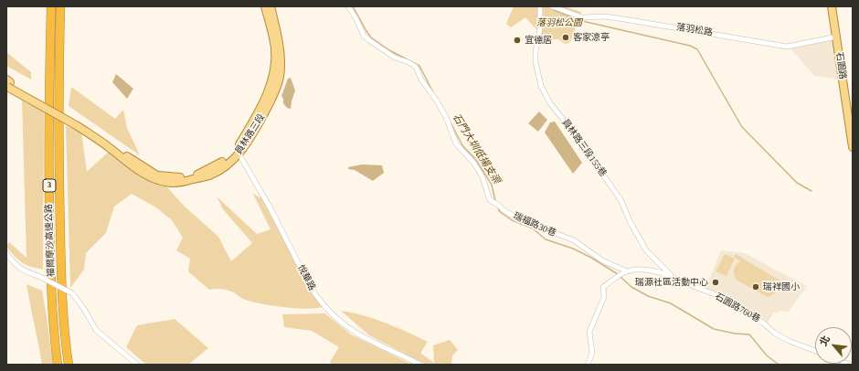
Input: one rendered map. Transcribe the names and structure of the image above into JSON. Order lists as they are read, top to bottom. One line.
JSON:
{"streets":{"highway":["3","福爾摩沙高速公路"],"main road":["石園路","員林路三段"],"street":["落羽松路","員林路三段155巷","瑞福路30巷","悅華路","石園路760巷"]},"crossings":[["落羽松路","石園路"],["員林路三段","悅華路"],["員林路三段155巷","石園路760巷"],["瑞福路30巷","石園路760巷"]],"water":["石門大圳低揚支渠"],"parks":["落羽松公園"],"places":["客家涼亭","宜德居","瑞源社區活動中心","瑞祥國小"],"north":"top left"}
